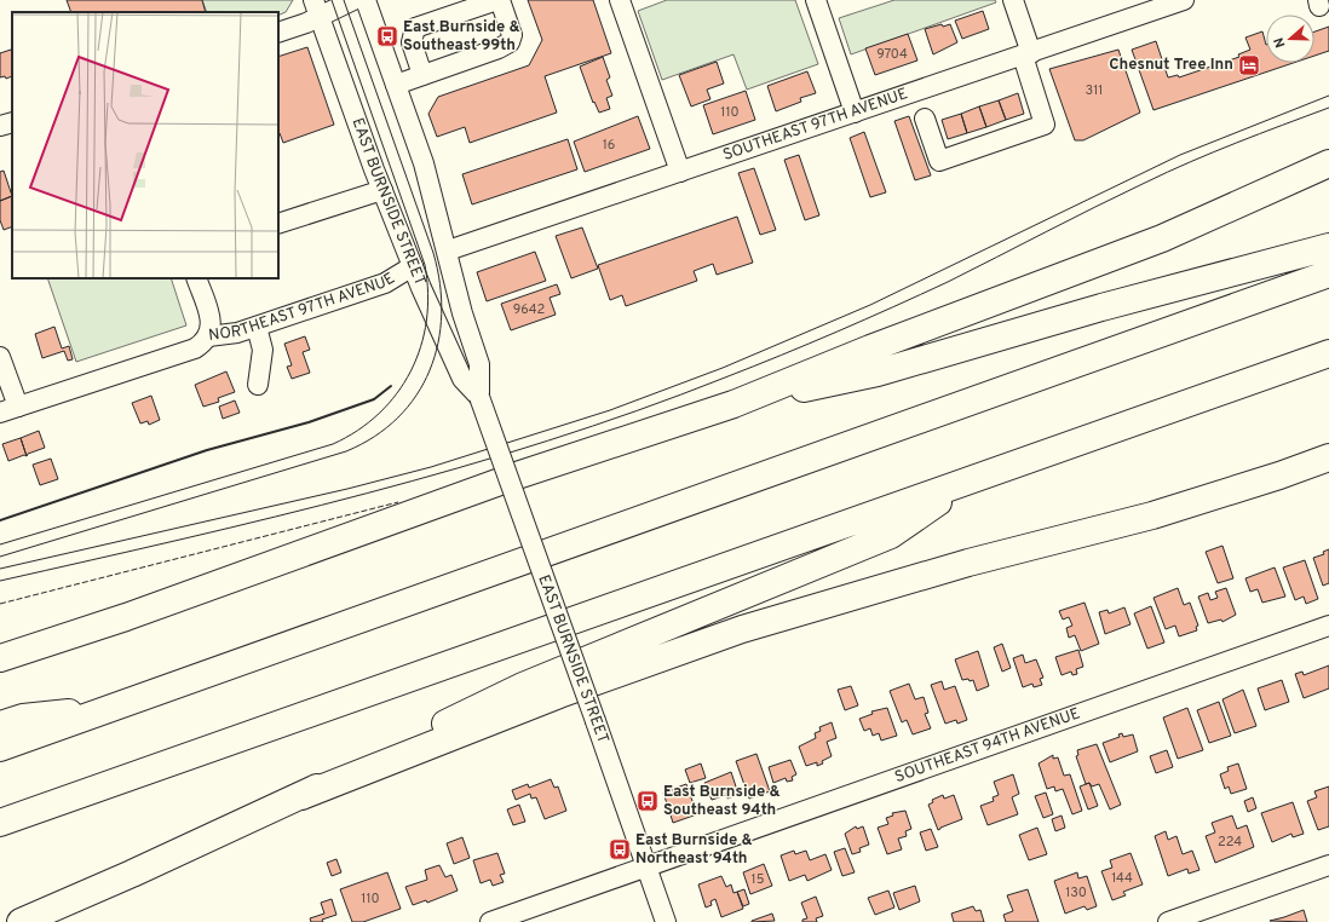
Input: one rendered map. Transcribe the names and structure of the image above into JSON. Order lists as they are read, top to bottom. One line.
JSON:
{"streets":{"street":["SOUTHEAST 97TH AVENUE","EAST BURNSIDE STREET","NORTHEAST 97TH AVENUE","SOUTHEAST 94TH AVENUE"]},"crossings":[["SOUTHEAST 97TH AVENUE","EAST BURNSIDE STREET"],["EAST BURNSIDE STREET","NORTHEAST 97TH AVENUE"],["EAST BURNSIDE STREET","SOUTHEAST 94TH AVENUE"]],"places":{"bus stop":["East Burnside & Southeast 99th","East Burnside & Southeast 94th","East Burnside & Northeast 94th"],"hotel":["Chesnut Tree Inn"]},"house_numbers":["9704","311","110","16","9642","224","144","15","130","110"],"north":"left"}
